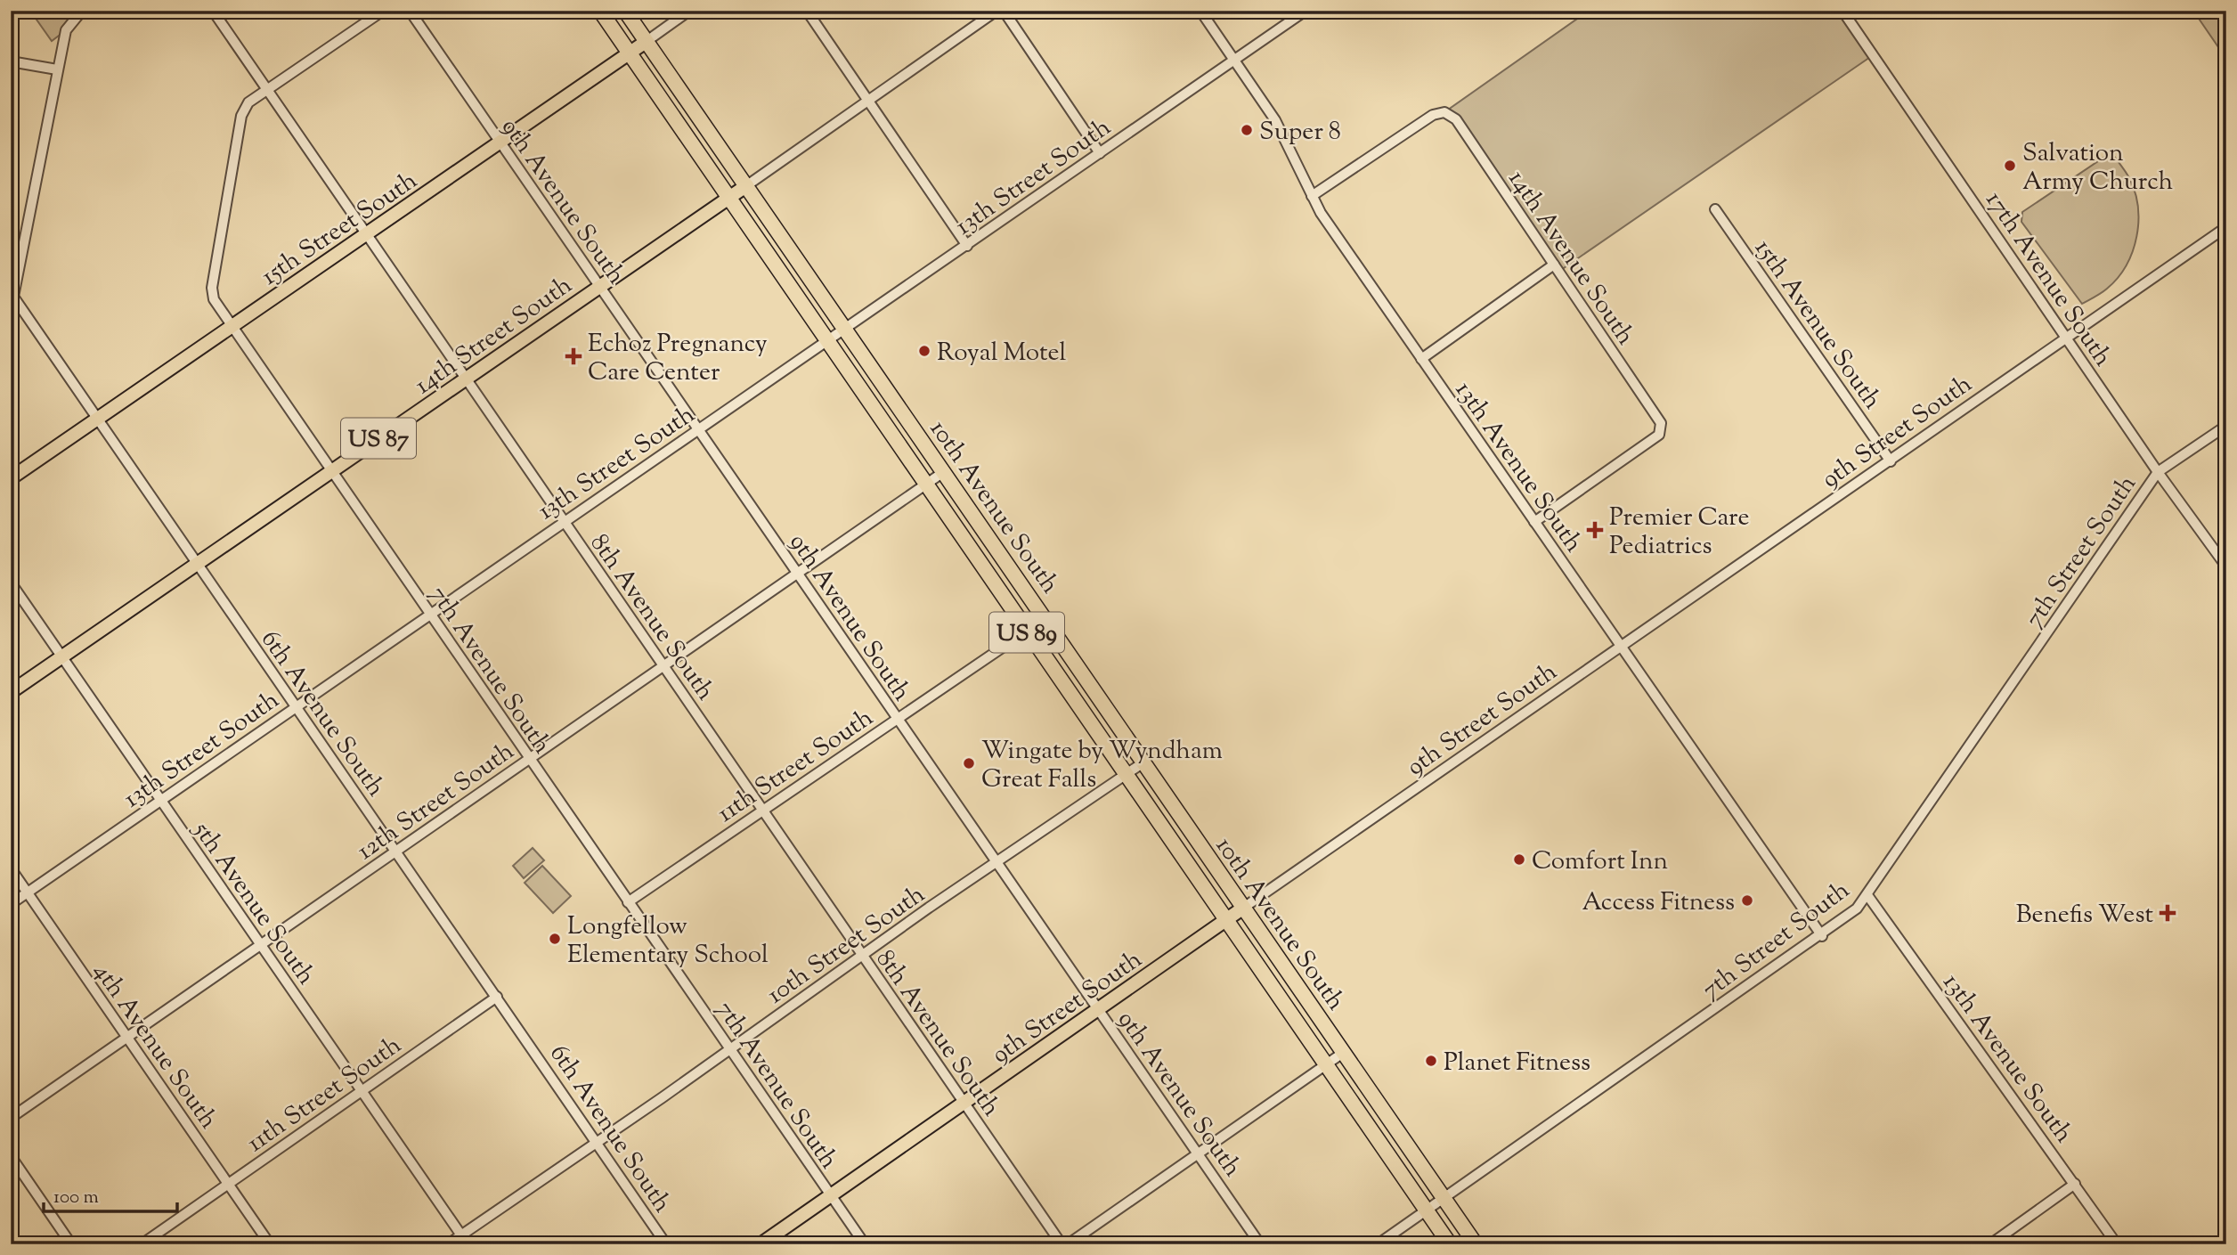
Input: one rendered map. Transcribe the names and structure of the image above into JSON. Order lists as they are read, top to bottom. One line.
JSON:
{"streets":{"highway":["10th Avenue South","US 89"],"main road":["15th Street South","14th Street South","9th Street South","US 87"],"street":["13th Street South","9th Avenue South","14th Avenue South","17th Avenue South","15th Avenue South","13th Avenue South","7th Street South","8th Avenue South","7th Avenue South","6th Avenue South","11th Street South","12th Street South","5th Avenue South","10th Street South","4th Avenue South"]},"crossings":[["13th Street South","9th Avenue South"],["13th Street South","13th Avenue South"],["13th Street South","10th Avenue South"],["13th Street South","8th Avenue South"],["13th Street South","7th Avenue South"],["13th Street South","6th Avenue South"],["13th Street South","5th Avenue South"],["13th Street South","4th Avenue South"],["9th Avenue South","15th Street South"],["9th Avenue South","14th Street South"],["9th Avenue South","9th Street South"],["9th Avenue South","11th Street South"],["9th Avenue South","12th Street South"],["9th Avenue South","10th Street South"],["15th Street South","10th Avenue South"],["15th Street South","8th Avenue South"],["15th Street South","7th Avenue South"],["15th Street South","6th Avenue South"],["14th Avenue South","13th Avenue South"],["17th Avenue South","9th Street South"],["17th Avenue South","7th Street South"],["15th Avenue South","9th Street South"],["14th Street South","10th Avenue South"],["14th Street South","8th Avenue South"],["14th Street South","7th Avenue South"],["14th Street South","6th Avenue South"],["14th Street South","5th Avenue South"],["9th Street South","13th Avenue South"],["9th Street South","10th Avenue South"],["9th Street South","8th Avenue South"],["9th Street South","7th Avenue South"],["13th Avenue South","7th Street South"],["10th Avenue South","7th Street South"],["10th Avenue South","11th Street South"],["10th Avenue South","12th Street South"],["10th Avenue South","10th Street South"],["8th Avenue South","7th Avenue South"],["8th Avenue South","11th Street South"],["8th Avenue South","12th Street South"],["8th Avenue South","10th Street South"],["7th Avenue South","11th Street South"],["7th Avenue South","12th Street South"],["7th Avenue South","10th Street South"],["6th Avenue South","11th Street South"],["6th Avenue South","12th Street South"],["6th Avenue South","10th Street South"],["11th Street South","5th Avenue South"],["11th Street South","4th Avenue South"],["12th Street South","5th Avenue South"],["12th Street South","4th Avenue South"],["5th Avenue South","10th Street South"]],"places":{"other":["Super 8","Salvation Army Church","Royal Motel","Wingate by Wyndham Great Falls","Comfort Inn","Access Fitness","Longfellow Elementary School","Planet Fitness"],"health":["Echoz Pregnancy Care Center","Premier Care Pediatrics","Benefis West"]},"scale_bar":"100 m"}
